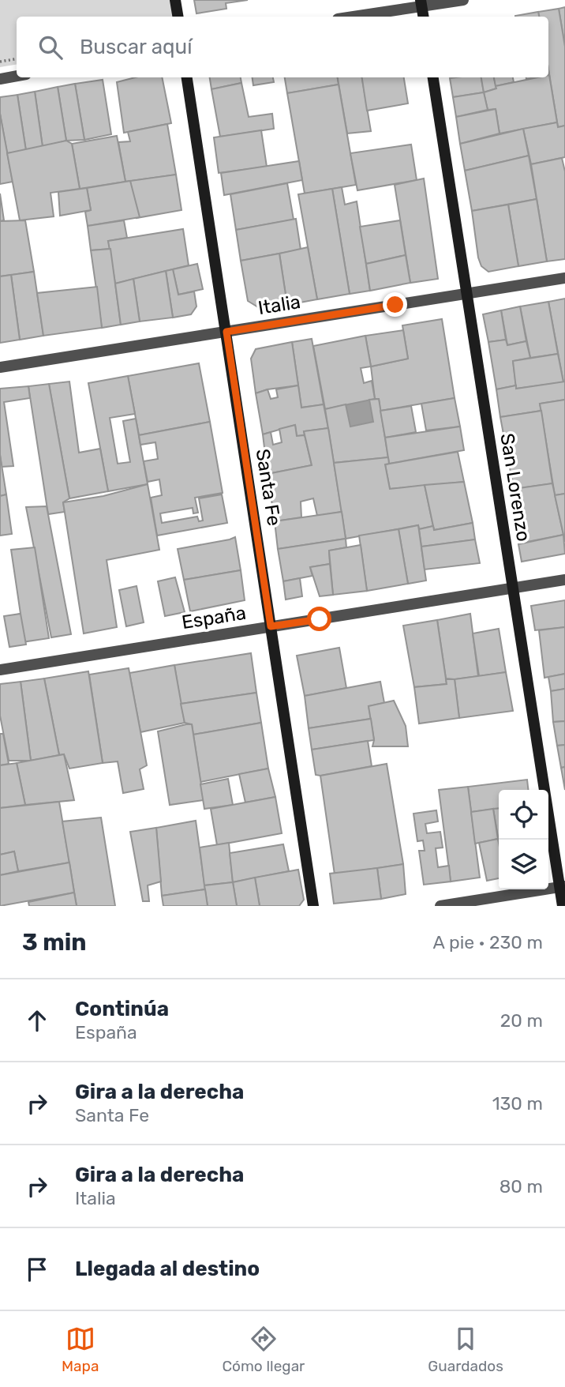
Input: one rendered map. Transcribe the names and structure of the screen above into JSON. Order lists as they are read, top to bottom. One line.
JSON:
{"streets":{"main road":["Santa Fe","San Lorenzo"],"street":["Italia","España"]},"crossings":[["Italia","Santa Fe"],["Italia","San Lorenzo"],["Santa Fe","España"],["San Lorenzo","España"]],"page":{"search":"Buscar aquí","heading":["3 min","A pie · 230 m"],"list":[["Continúa","España","20 m"],["Gira a la derecha","Santa Fe","130 m"],["Gira a la derecha","Italia","80 m"],"Llegada al destino"],"nav":["Mapa","Cómo llegar","Guardados"]}}
